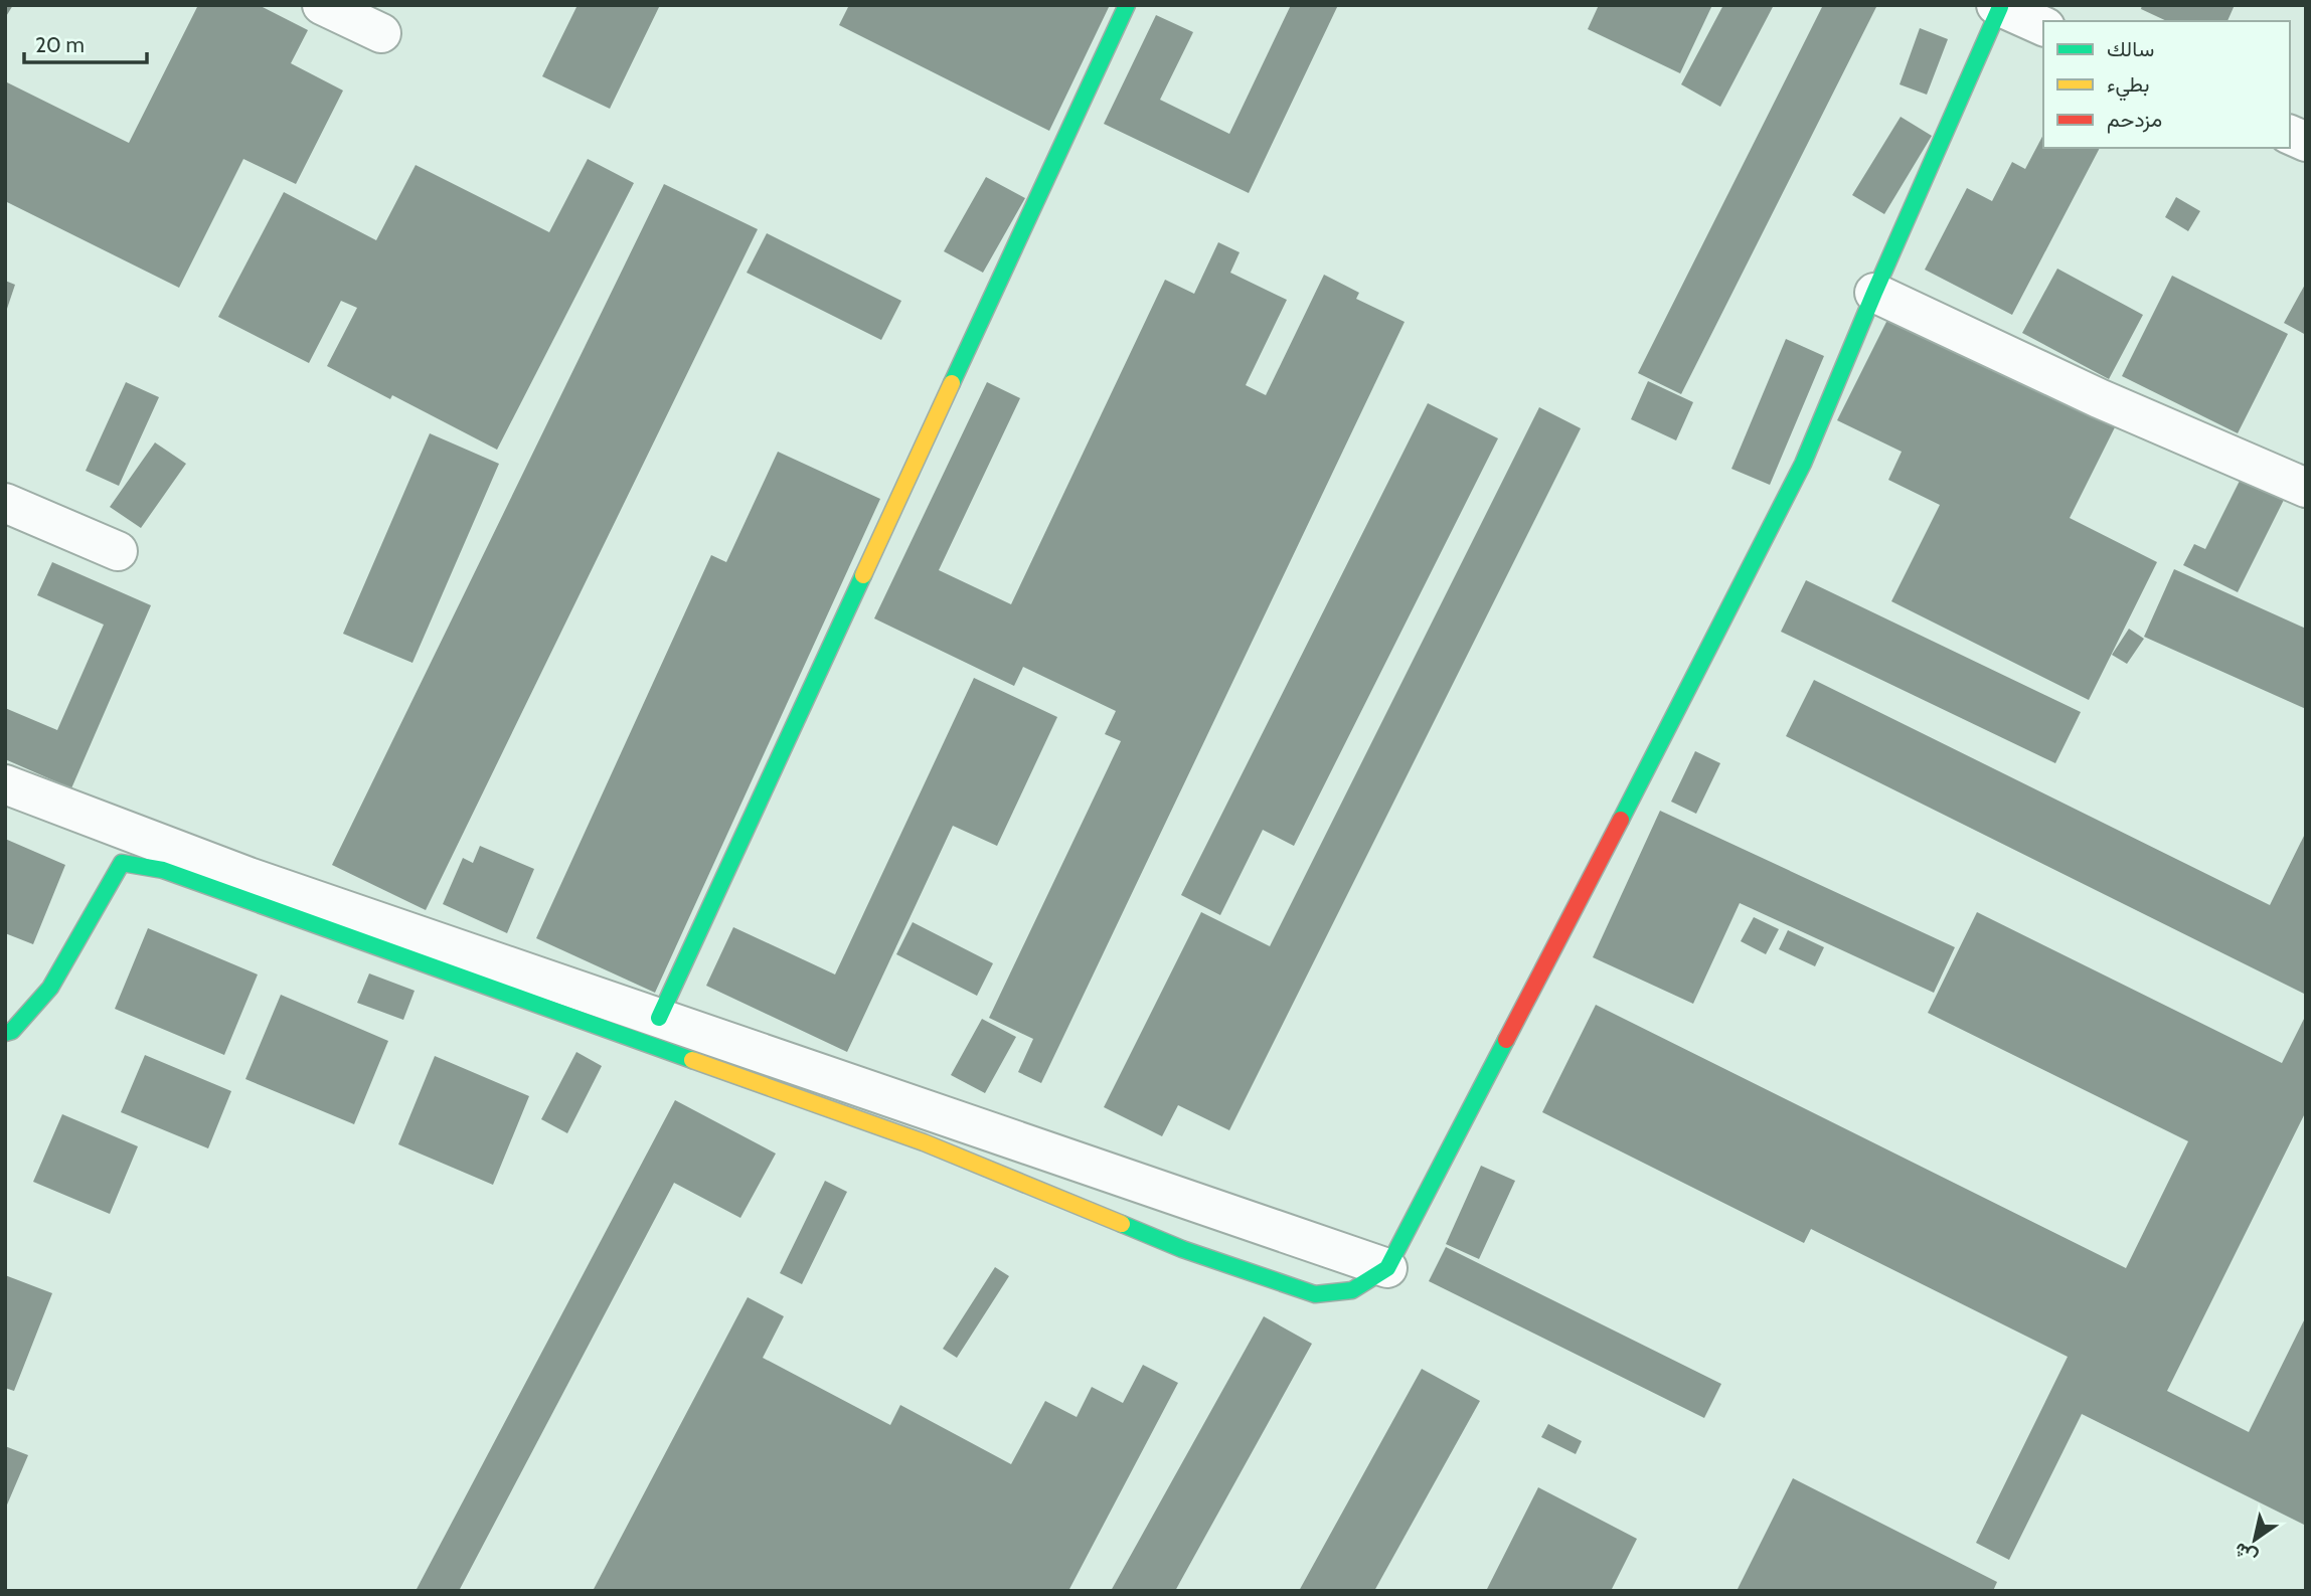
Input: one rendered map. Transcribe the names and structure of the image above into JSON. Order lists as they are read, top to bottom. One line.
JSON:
{"legend":["سالك","بطيء","مزدحم"],"scale_bar":"20 m","north":"bottom left"}
